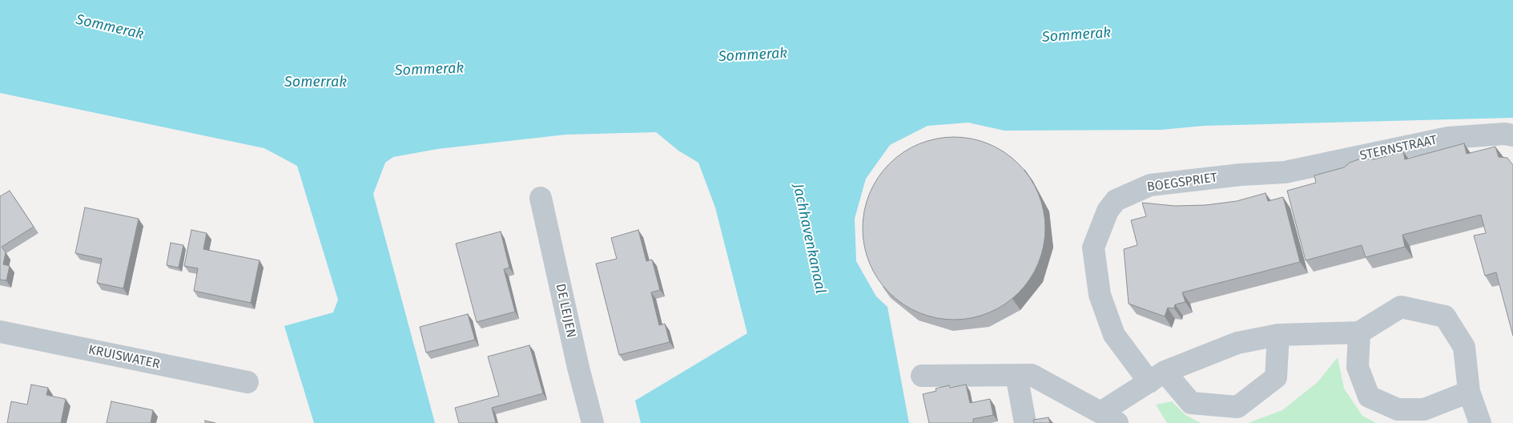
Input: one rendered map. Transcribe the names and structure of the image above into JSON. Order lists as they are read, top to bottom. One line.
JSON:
{"streets":{"street":["STERNSTRAAT","BOEGSPRIET","DE LEIJEN","KRUISWATER"]},"crossings":[["STERNSTRAAT","BOEGSPRIET"]],"water":["Sommerak","Somerrak","Jachhavenkanaal"]}
